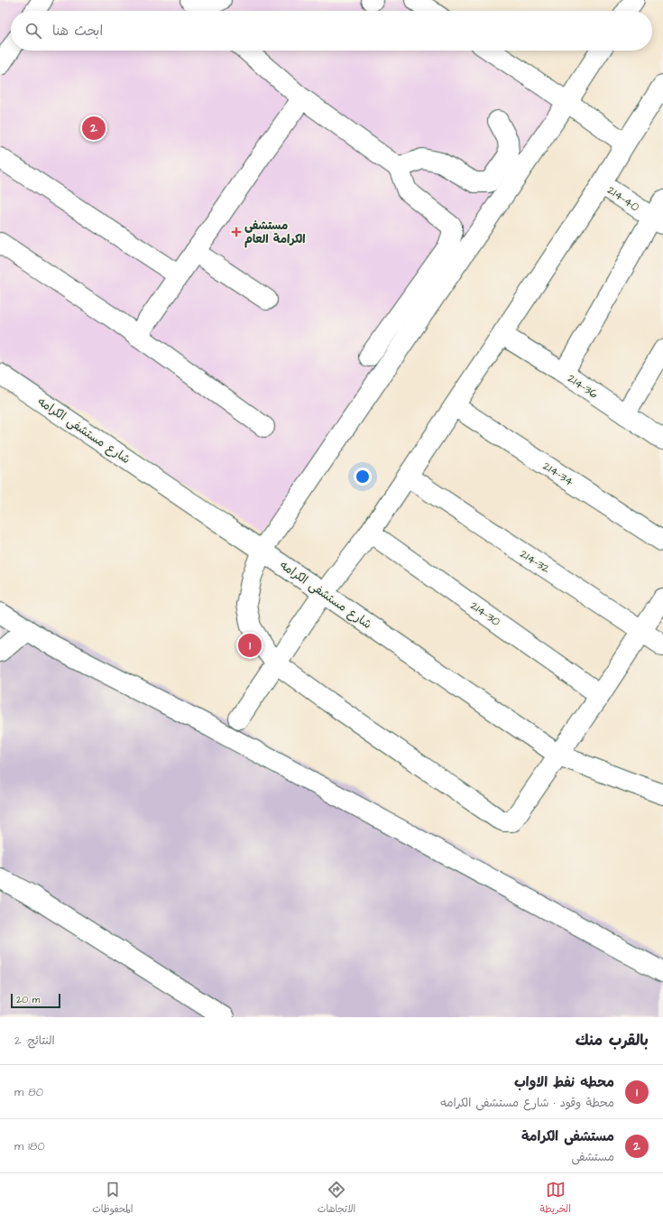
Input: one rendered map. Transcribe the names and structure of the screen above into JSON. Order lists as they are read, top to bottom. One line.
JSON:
{"streets":{"street":["214-40","214-36","شارع مستشفى الكرامه","214-34","214-32","214-30"]},"places":{"health":["مستشفى الكرامة العام"]},"scale_bar":"20 m","page":{"search":"ابحث هنا","pins":["2","1"],"scale":"20 m","heading":["بالقرب منك","النتائج: 2"],"list":[{"mark":"1","name":"محطه نفط الاواب","note":"محطة وقود · شارع مستشفى الكرامه","value":"80 m"},{"mark":"2","name":"مستشفى الكرامة","note":"مستشفى","value":"180 m"}],"nav":["الخريطة","الاتجاهات","المحفوظات"]}}
